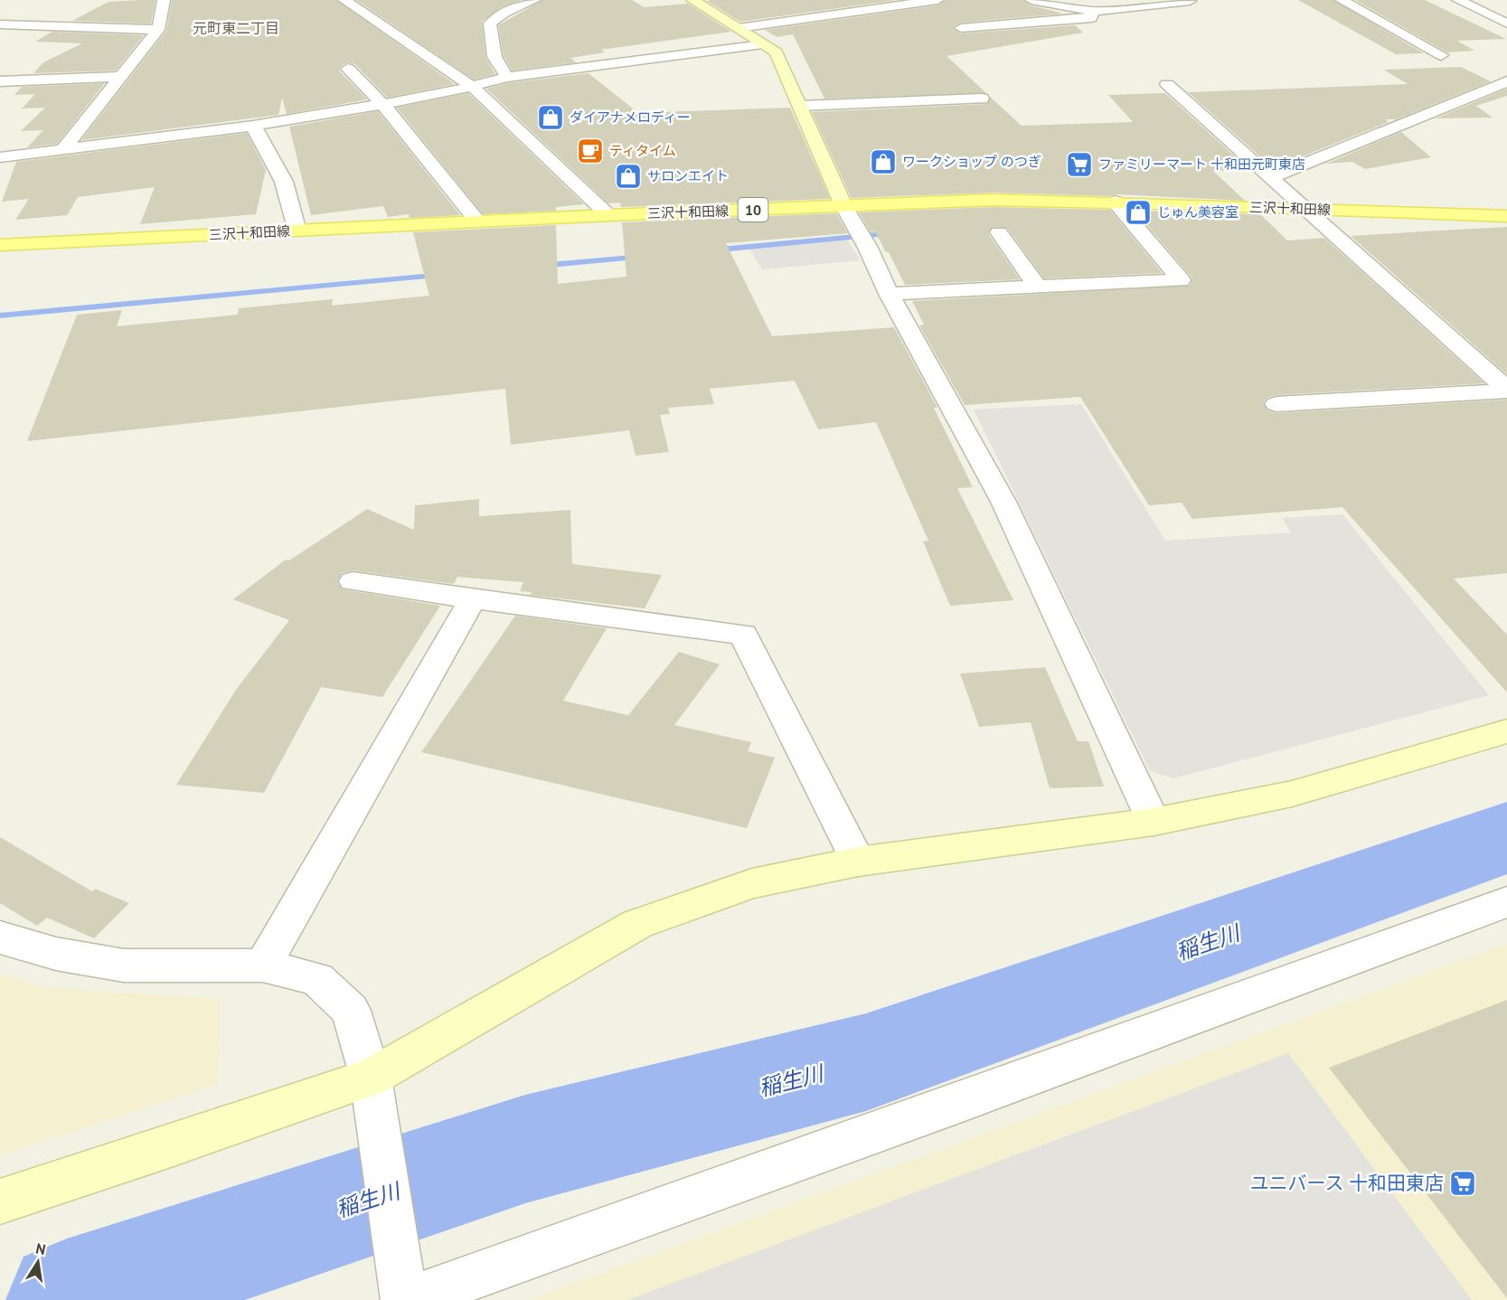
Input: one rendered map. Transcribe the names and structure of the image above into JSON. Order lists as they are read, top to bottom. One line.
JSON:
{"streets":{"main road":["三沢十和田線","10"]},"districts":["元町東二丁目"],"water":["稲生川"],"places":{"shop":["ダイアナメロディー","ワークショップ のつぎ","サロンエイト","じゅん美容室"],"cafe":["ティタイム"],"supermarket":["ファミリーマート 十和田元町東店","ユニバース 十和田東店"]},"north":"top"}
